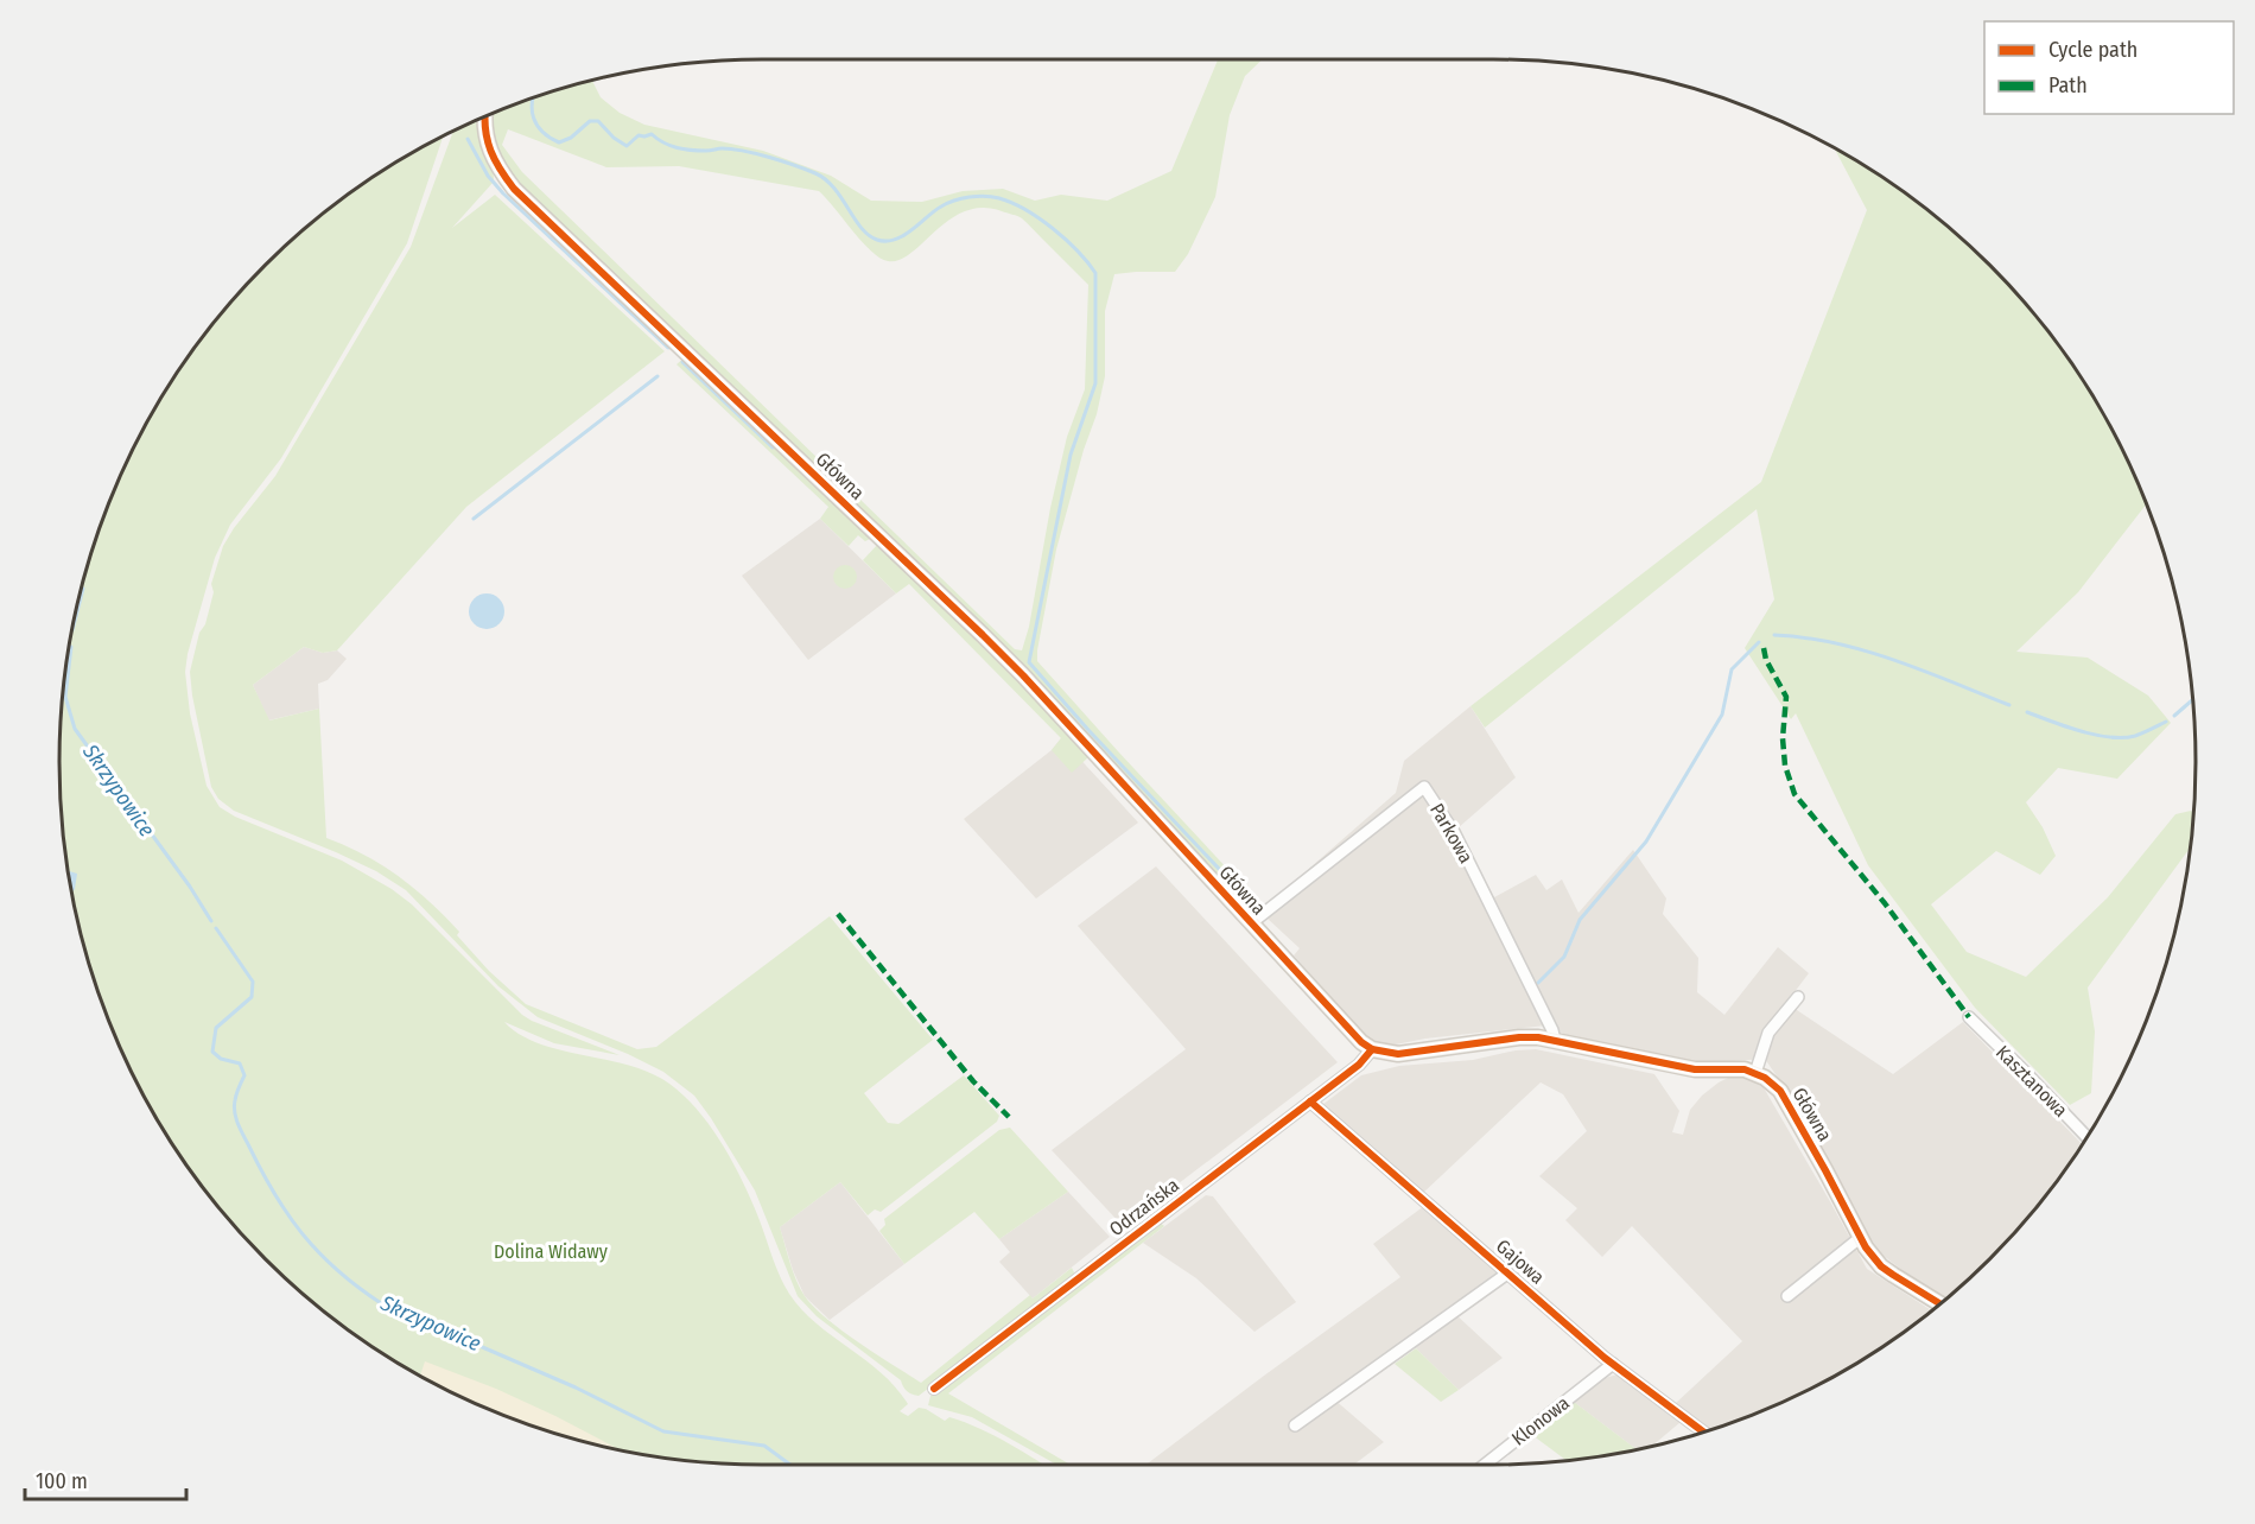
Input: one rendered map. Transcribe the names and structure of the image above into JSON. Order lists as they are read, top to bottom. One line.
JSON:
{"streets":{"street":["Główna","Parkowa","Kasztanowa","Odrzańska","Gajowa","Klonowa"]},"crossings":[["Główna","Parkowa"],["Główna","Odrzańska"],["Odrzańska","Gajowa"],["Gajowa","Klonowa"]],"water":["Skrzypowice"],"parks":["Dolina Widawy"],"legend":["Cycle path","Path"],"scale_bar":"100 m"}
